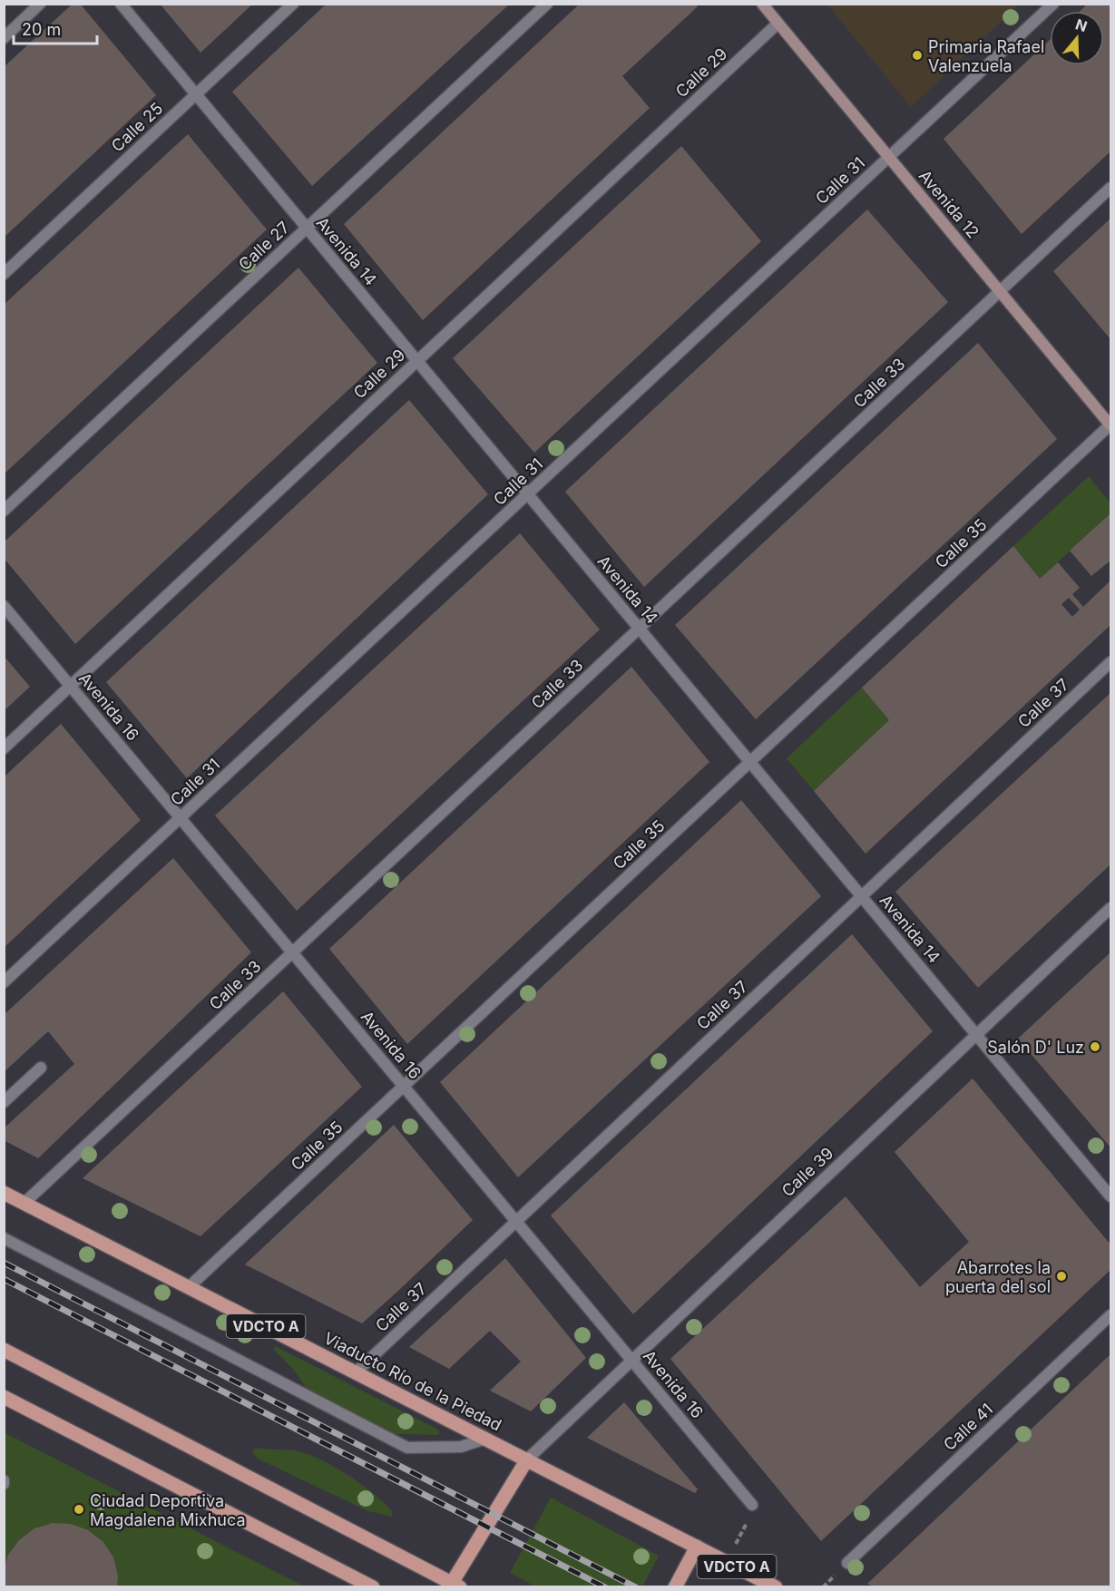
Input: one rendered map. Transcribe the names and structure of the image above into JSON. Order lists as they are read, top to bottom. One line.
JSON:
{"streets":{"main road":["VDCTO A","Viaducto Río de la Piedad"],"street":["Calle 29","Calle 25","Calle 31","Avenida 12","Calle 27","Avenida 14","Calle 33","Calle 35","Calle 37","Avenida 16","Calle 39","Calle 41"]},"crossings":[["Calle 29","Avenida 12"],["Calle 29","Avenida 14"],["Calle 29","Avenida 16"],["Calle 25","Avenida 14"],["Calle 31","Avenida 12"],["Calle 31","Avenida 14"],["Calle 31","Avenida 16"],["Avenida 12","Calle 33"],["Avenida 12","Calle 35"],["Calle 27","Avenida 14"],["Avenida 14","Calle 33"],["Avenida 14","Calle 35"],["Avenida 14","Calle 37"],["Avenida 14","Calle 39"],["Calle 33","Avenida 16"],["Calle 33","Viaducto Río de la Piedad"],["Calle 35","Avenida 16"],["Calle 35","Viaducto Río de la Piedad"],["Calle 37","Avenida 16"],["Calle 37","Viaducto Río de la Piedad"],["Avenida 16","Calle 39"],["Calle 39","Viaducto Río de la Piedad"]],"places":["Primaria Rafael Valenzuela","Salón D' Luz","Abarrotes la puerta del sol","Ciudad Deportiva Magdalena Mixhuca"],"scale_bar":"20 m","north":"top"}
